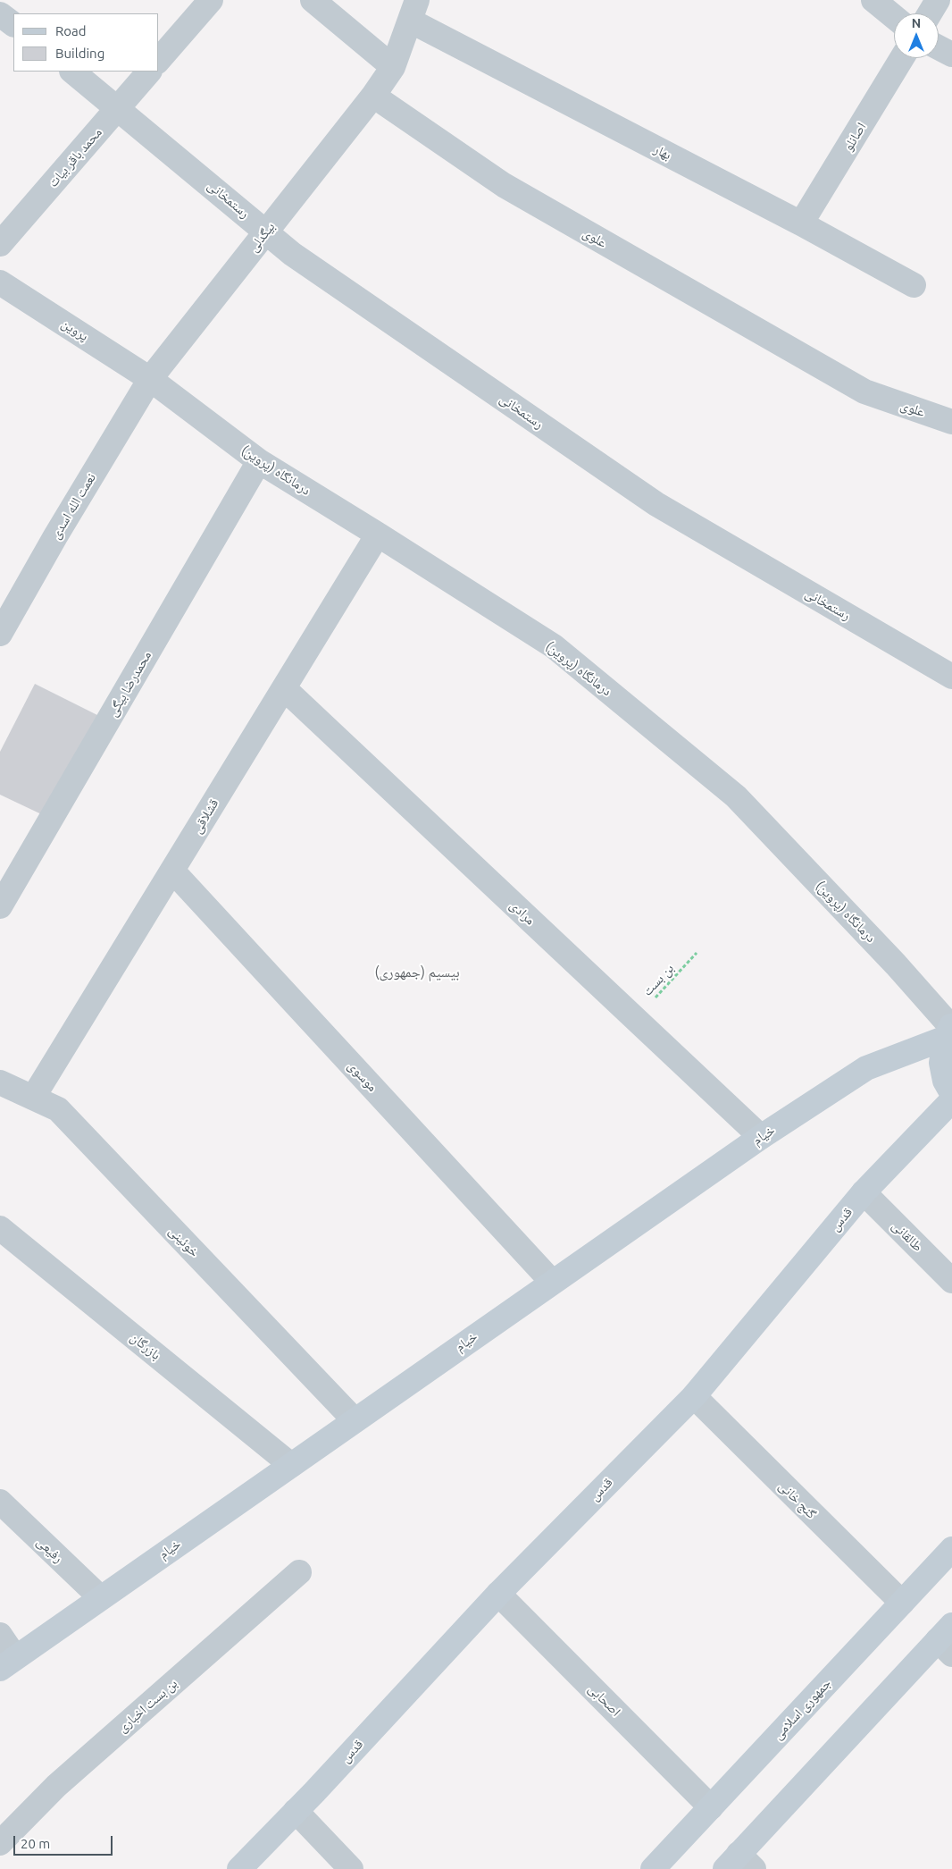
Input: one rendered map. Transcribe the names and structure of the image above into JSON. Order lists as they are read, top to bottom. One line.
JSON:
{"streets":{"street":["اصانلو","بهار","محمد باقر بیات","رستمخانی","بیگدلی","علوی","پروین","درمانگاه (پروین)","نعمت الله اسدی","محمدرضا بیگی","قشلاقی","مرادی","موسوی","خیام","قدس","طالقانی","خوئینی","بازرگان","گنج خانی","رفیعی","اصحابی","بن بست اخباری","جمهوری اسلامی"],"path":["بن بست"]},"crossings":[["اصانلو","بهار"],["محمد باقر بیات","رستمخانی"],["رستمخانی","بیگدلی"],["بیگدلی","علوی"],["بیگدلی","پروین"],["بیگدلی","درمانگاه (پروین)"],["بیگدلی","نعمت الله اسدی"],["پروین","درمانگاه (پروین)"],["پروین","نعمت الله اسدی"],["درمانگاه (پروین)","نعمت الله اسدی"],["درمانگاه (پروین)","محمدرضا بیگی"],["درمانگاه (پروین)","قشلاقی"],["درمانگاه (پروین)","خیام"],["قشلاقی","مرادی"],["قشلاقی","موسوی"],["قشلاقی","خوئینی"],["مرادی","بن بست"],["مرادی","خیام"],["موسوی","خیام"],["خیام","خوئینی"],["خیام","بازرگان"],["خیام","رفیعی"],["قدس","طالقانی"],["قدس","گنج خانی"],["قدس","اصحابی"],["گنج خانی","جمهوری اسلامی"],["اصحابی","جمهوری اسلامی"]],"districts":["(بیسیم (جمهوری"],"legend":["Road","Building"],"scale_bar":"20 m","north":"top"}
